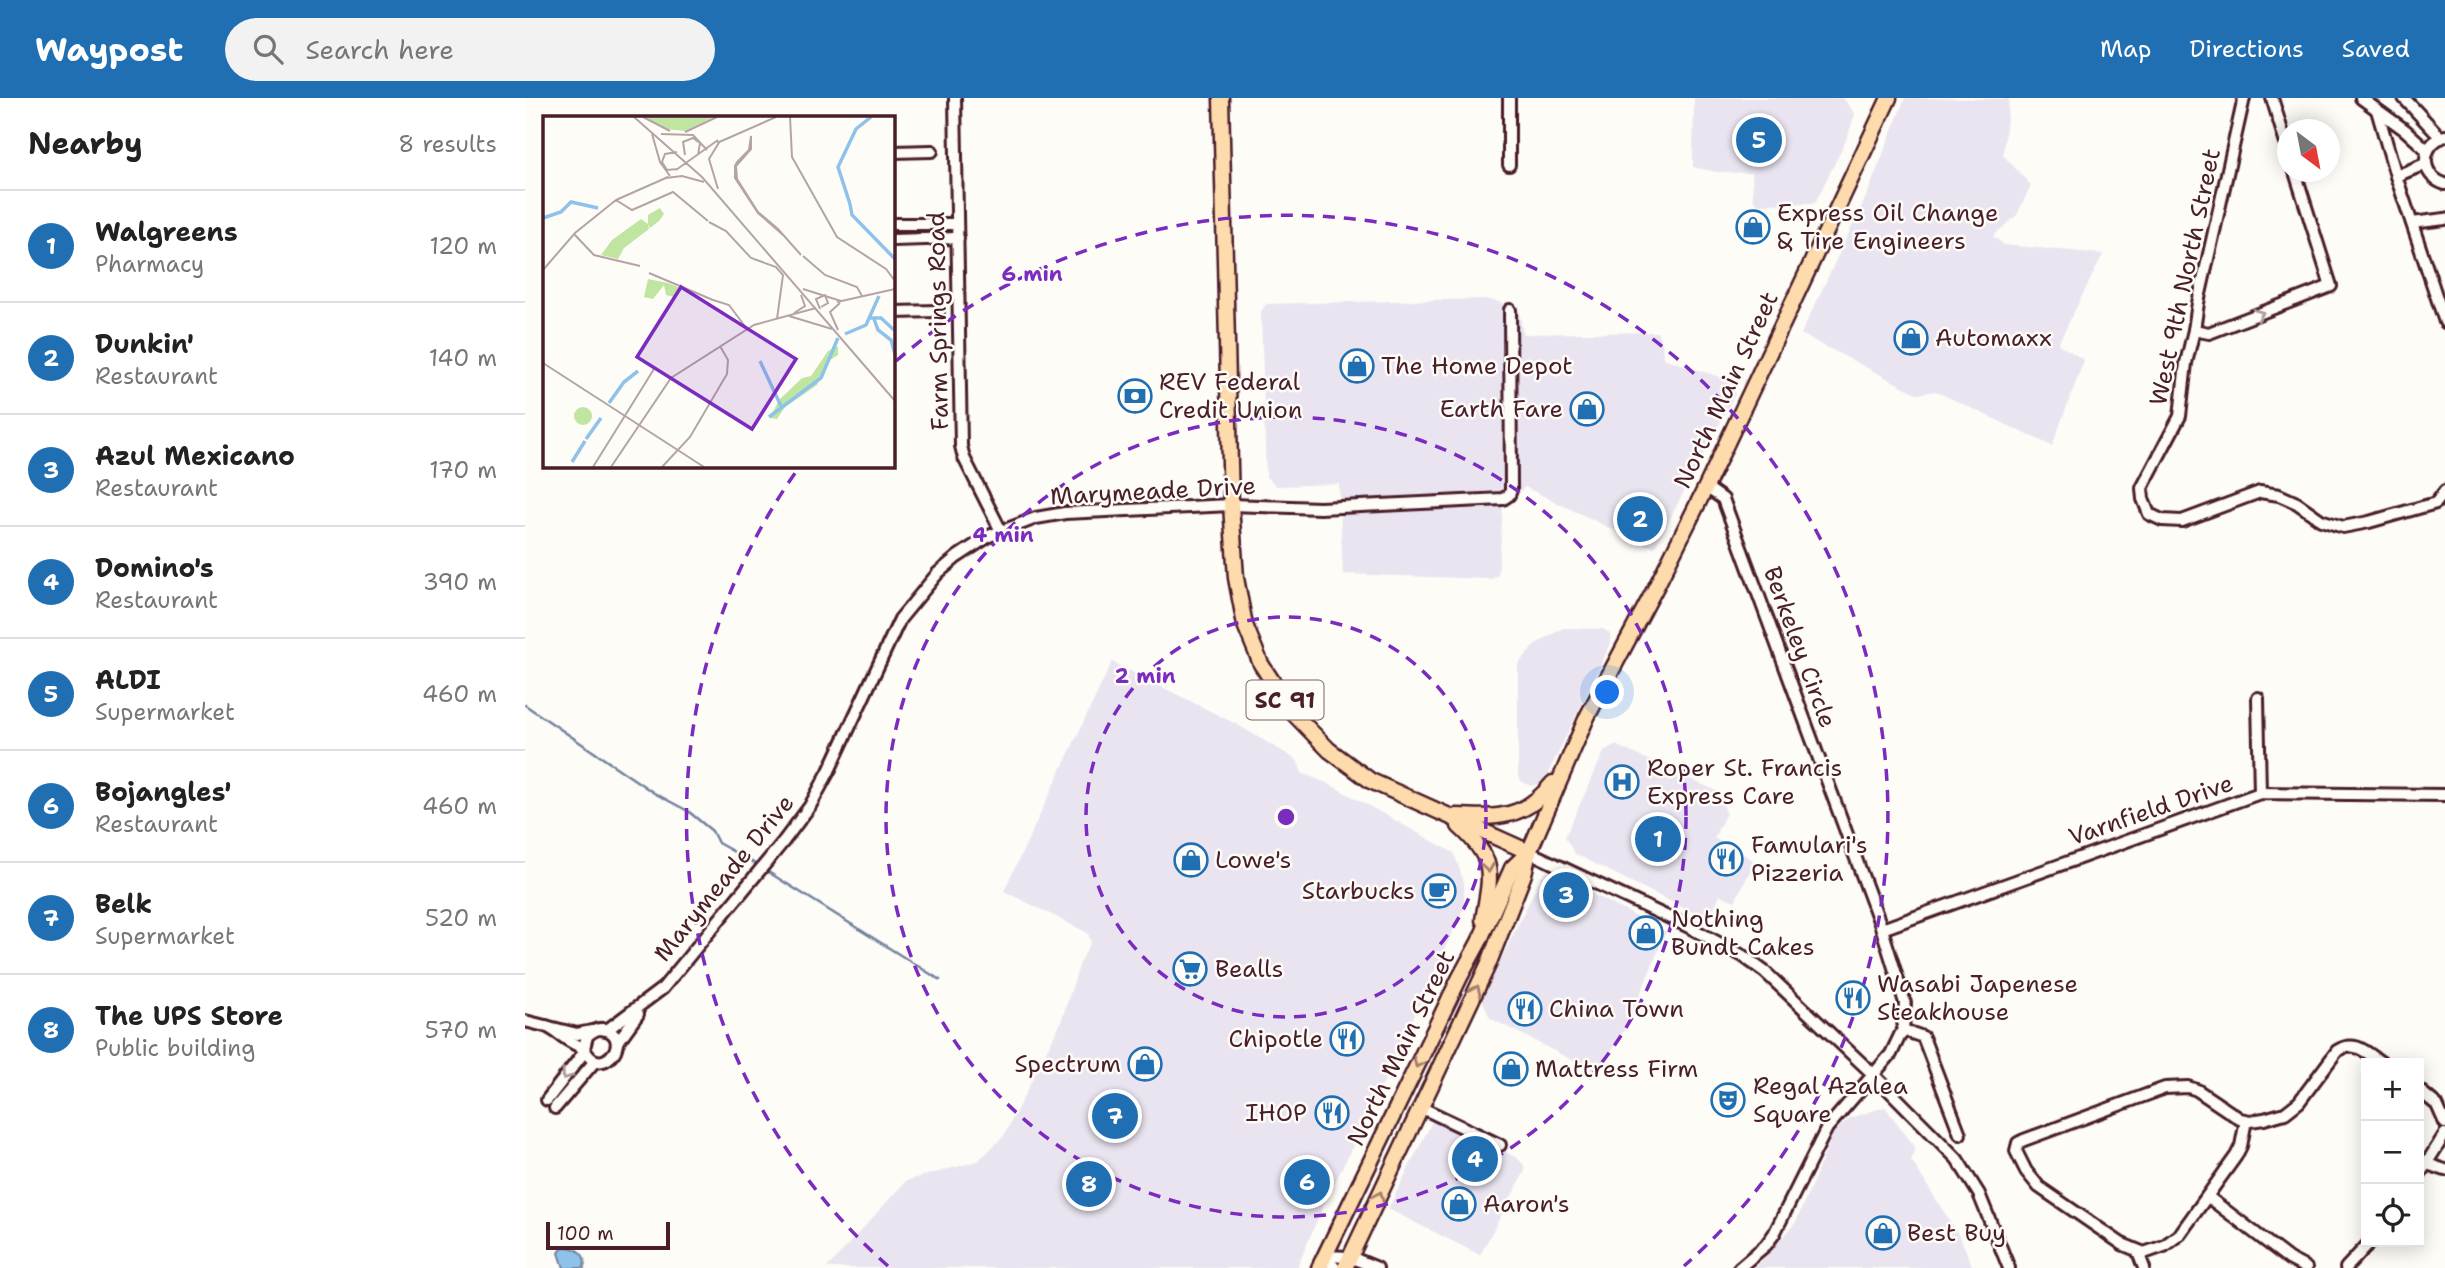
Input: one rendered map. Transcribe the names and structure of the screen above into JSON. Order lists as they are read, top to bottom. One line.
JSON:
{"streets":{"main road":["North Main Street","SC 91"],"street":["West 9th North Street","Farm Springs Road","Marymeade Drive","Berkeley Circle","Varnfield Drive"]},"crossings":[["Farm Springs Road","Marymeade Drive"],["North Main Street","Berkeley Circle"],["North Main Street","SC 91"],["Marymeade Drive","SC 91"],["Berkeley Circle","Varnfield Drive"]],"places":{"shop":["Express Oil Change & Tire Engineers","Automaxx","The Home Depot","Earth Fare","Lowe's","Nothing Bundt Cakes","Spectrum","Mattress Firm","Aaron's","Best Buy"],"bank":["REV Federal Credit Union"],"hospital":["Roper St. Francis Express Care"],"restaurant":["Famulari's Pizzeria","Wasabi Japenese Steakhouse","China Town","Chipotle","IHOP"],"cafe":["Starbucks"],"supermarket":["Bealls"],"theatre":["Regal Azalea Square"]},"scale_bar":"100 m","north":"bottom right","page":{"header":"Waypost","search":"Search here","nav":["Map","Directions","Saved"],"heading":["Nearby","8 results"],"pins":["5","2","1","3","7","4","6","8"],"list":[{"mark":"1","name":"Walgreens","note":"Pharmacy","value":"120 m"},{"mark":"2","name":"Dunkin'","note":"Restaurant","value":"140 m"},{"mark":"3","name":"Azul Mexicano","note":"Restaurant","value":"170 m"},{"mark":"4","name":"Domino's","note":"Restaurant","value":"390 m"},{"mark":"5","name":"ALDI","note":"Supermarket","value":"460 m"},{"mark":"6","name":"Bojangles'","note":"Restaurant","value":"460 m"},{"mark":"7","name":"Belk","note":"Supermarket","value":"520 m"},{"mark":"8","name":"The UPS Store","note":"Public building","value":"570 m"}],"map_buttons":["+","−"],"scale":"100 m"},"rings":["6 min","4 min","2 min"]}
